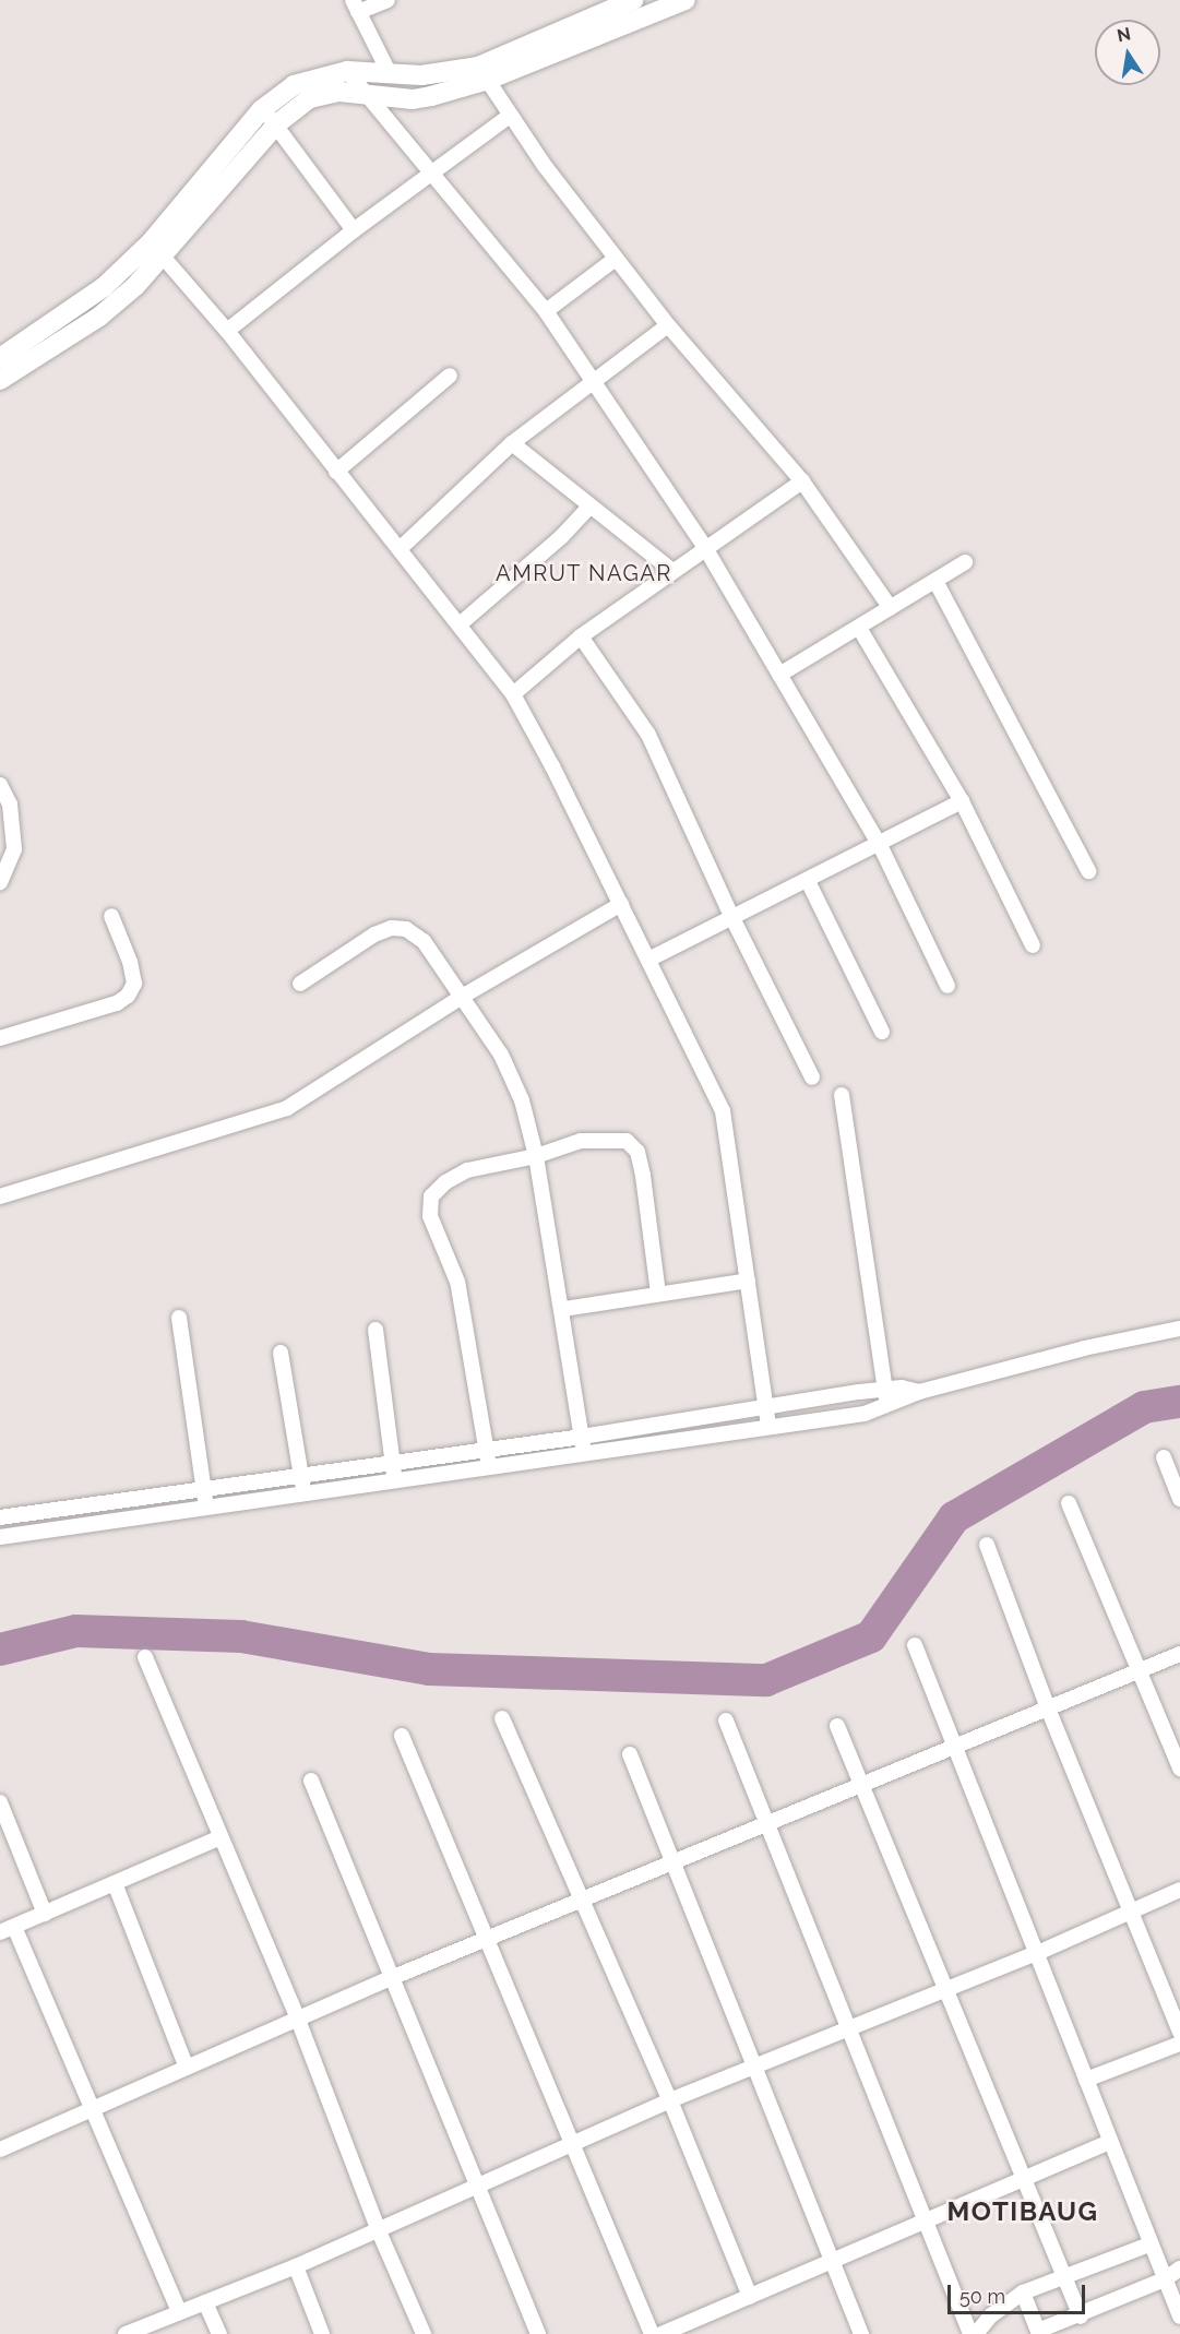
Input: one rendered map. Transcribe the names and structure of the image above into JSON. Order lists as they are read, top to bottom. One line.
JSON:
{"districts":["AMRUT NAGAR","MOTIBAUG"],"scale_bar":"50 m","north":"top"}
